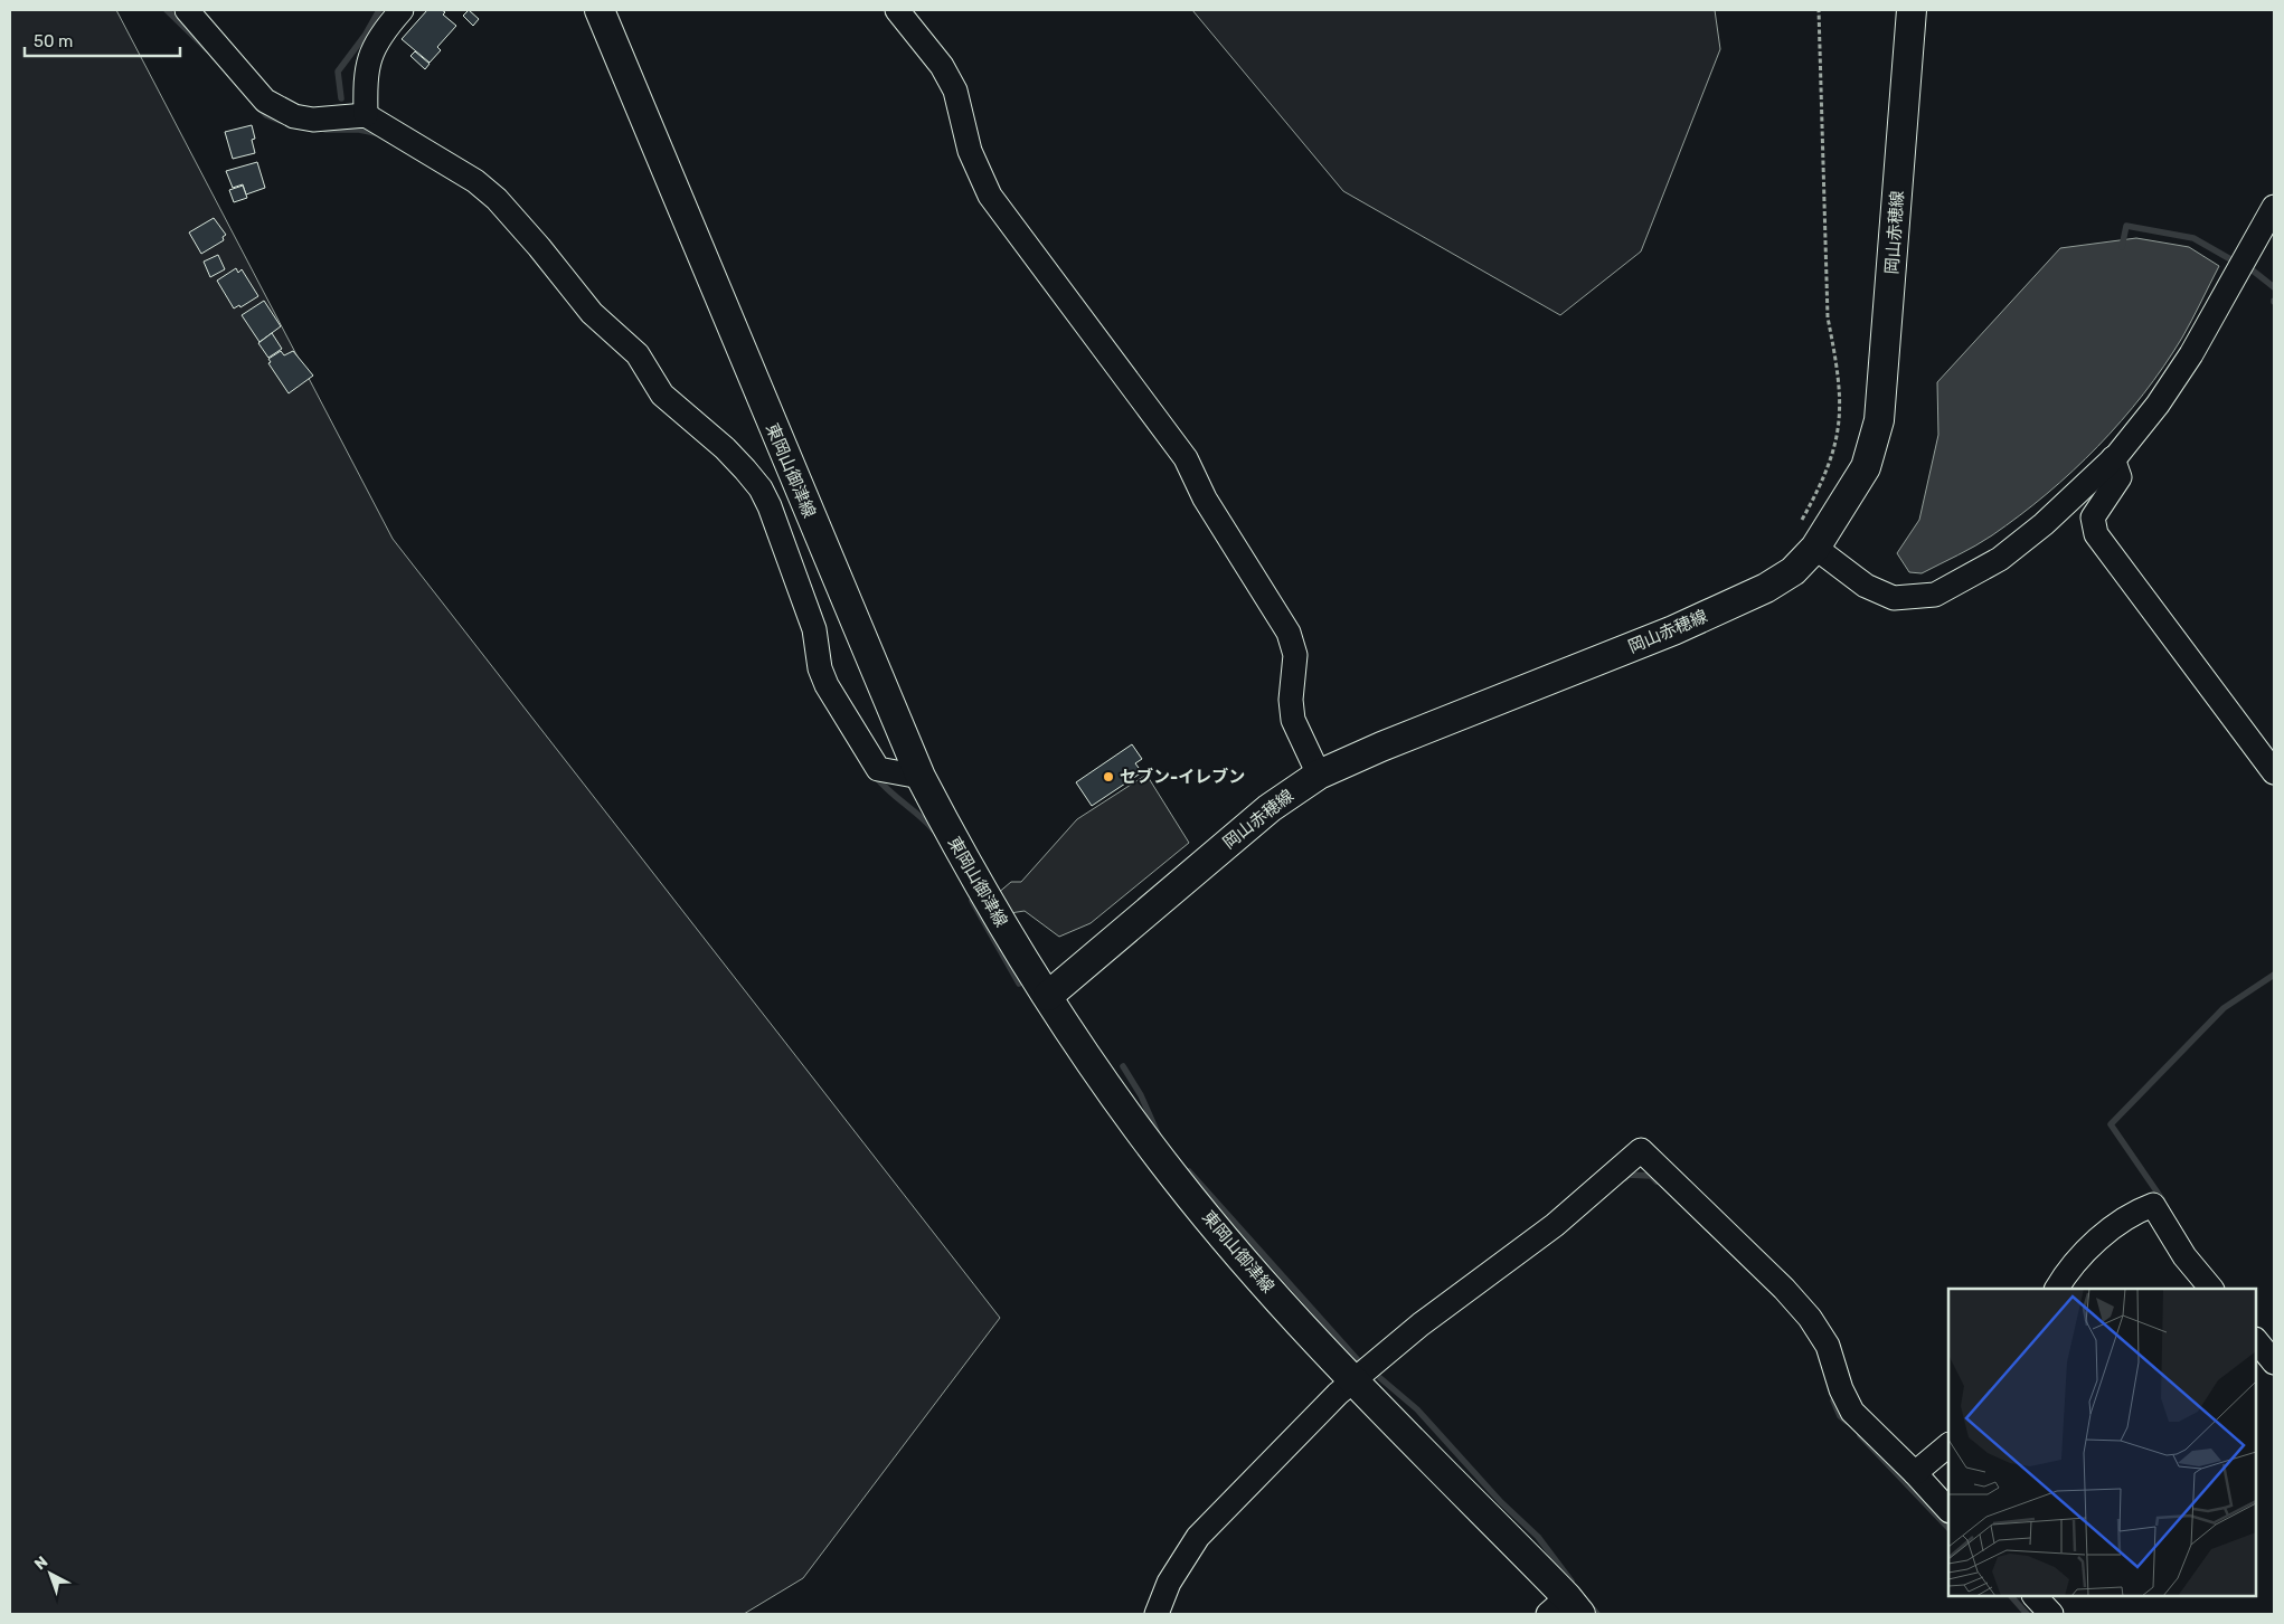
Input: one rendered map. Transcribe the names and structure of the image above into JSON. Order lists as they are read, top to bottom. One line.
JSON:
{"streets":{"main road":["岡山赤穂線","東岡山御津線"]},"crossings":[["岡山赤穂線","東岡山御津線"]],"places":["セブン-イレブン"],"scale_bar":"50 m","north":"top left"}
